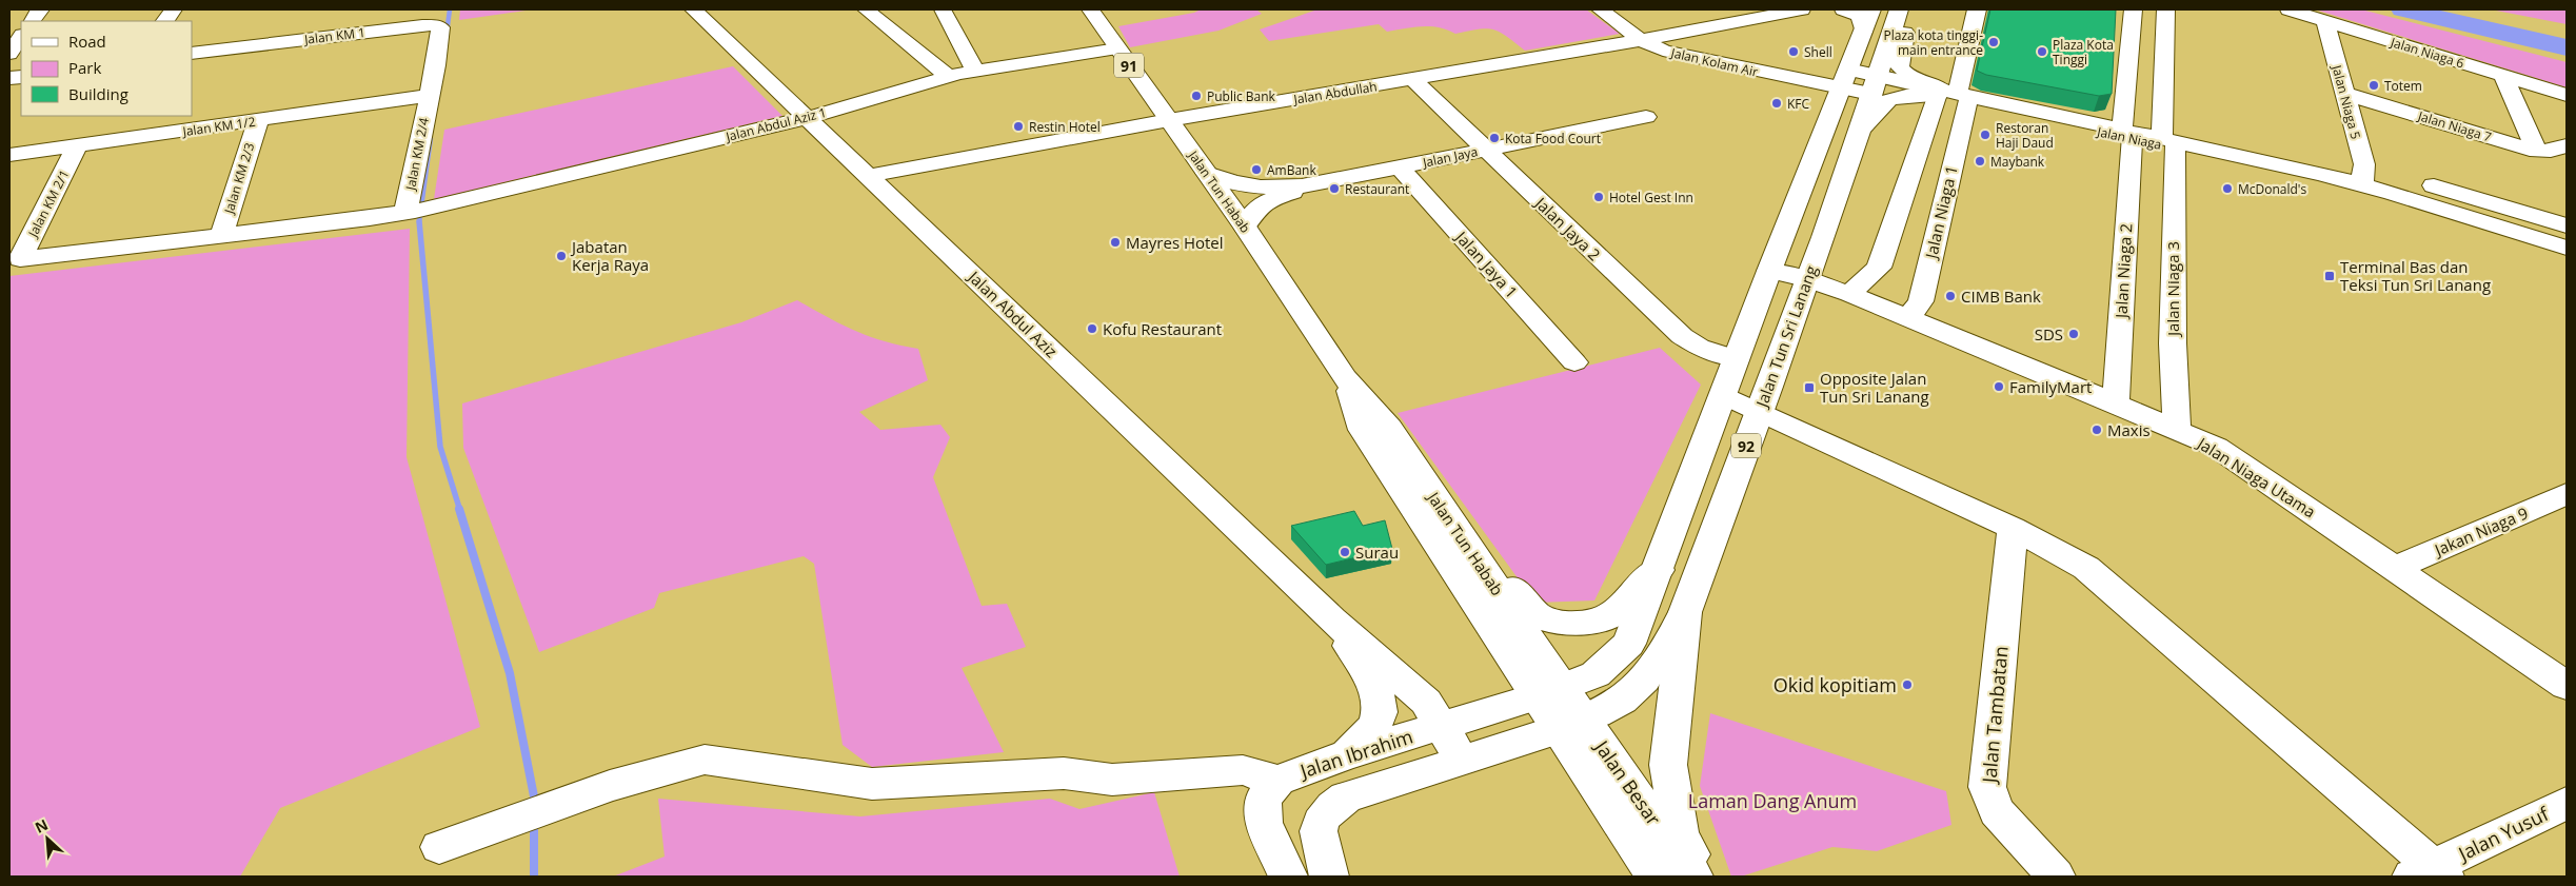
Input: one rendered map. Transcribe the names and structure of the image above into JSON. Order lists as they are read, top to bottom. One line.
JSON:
{"streets":{"main road":["Jalan KM 1","Jalan Niaga 6","Jalan Kolam Air","91","Jalan Abdullah","Jalan Niaga 5","Jalan Abdul Aziz 1","Jalan KM 1/2","Jalan Niaga 7","Jalan Niaga","Jalan KM 2/4","Jalan Jaya","Jalan KM 2/3","Jalan Tun Habab","Jalan KM 2/1","Jalan Niaga 1","Jalan Jaya 2","Jalan Jaya 1","Jalan Niaga 2","Jalan Niaga 3","Jalan Abdul Aziz","Jalan Tun Sri Lanang","92","Jalan Niaga Utama","Jakan Niaga 9","Jalan Tambatan","Jalan Ibrahim","Jalan Besar","Jalan Yusuf"]},"crossings":[["Jalan KM 1","Jalan KM 2/4"],["Jalan Niaga 6","Jalan Niaga 5"],["Jalan Kolam Air","Jalan Abdullah"],["Jalan Kolam Air","Jalan Niaga"],["Jalan Kolam Air","Jalan Tun Sri Lanang"],["Jalan Kolam Air","92"],["Jalan Abdullah","Jalan Tun Habab"],["Jalan Abdullah","Jalan Jaya 2"],["Jalan Abdullah","Jalan Abdul Aziz"],["Jalan Niaga 5","Jalan Niaga 7"],["Jalan Niaga 5","Jalan Niaga"],["Jalan Abdul Aziz 1","Jalan KM 2/4"],["Jalan Abdul Aziz 1","Jalan KM 2/3"],["Jalan Abdul Aziz 1","Jalan Tun Habab"],["Jalan Abdul Aziz 1","Jalan KM 2/1"],["Jalan Abdul Aziz 1","Jalan Abdul Aziz"],["Jalan KM 1/2","Jalan KM 2/4"],["Jalan KM 1/2","Jalan KM 2/3"],["Jalan KM 1/2","Jalan KM 2/1"],["Jalan Niaga","Jalan Niaga 1"],["Jalan Niaga","Jalan Niaga 2"],["Jalan Niaga","Jalan Niaga 3"],["Jalan Niaga","Jalan Tun Sri Lanang"],["Jalan Jaya","Jalan Tun Habab"],["Jalan Jaya","Jalan Jaya 2"],["Jalan Jaya","Jalan Jaya 1"],["Jalan Tun Habab","92"],["Jalan Tun Habab","Jalan Ibrahim"],["Jalan Tun Habab","Jalan Besar"],["Jalan Niaga 1","Jalan Niaga Utama"],["Jalan Jaya 2","92"],["Jalan Niaga 2","Jalan Niaga Utama"],["Jalan Niaga 3","Jalan Niaga Utama"],["Jalan Tun Sri Lanang","Jalan Niaga Utama"],["Jalan Tun Sri Lanang","Jalan Besar"],["92","Jalan Niaga Utama"],["92","Jalan Ibrahim"],["92","Jalan Besar"],["Jalan Niaga Utama","Jakan Niaga 9"],["Jalan Ibrahim","Jalan Besar"]],"parks":["Laman Dang Anum"],"places":{"other":["Plaza kota tinggi- main entrance","Shell","Plaza Kota Tinggi","Totem","Public Bank","KFC","Restin Hotel","Restoran Haji Daud","Kota Food Court","Maybank","AmBank","Restaurant","McDonald's","Hotel Gest Inn","Mayres Hotel","Jabatan Kerja Raya","CIMB Bank","Kofu Restaurant","SDS","FamilyMart","Maxis","Surau","Okid kopitiam"],"transit":["Terminal Bas dan Teksi Tun Sri Lanang","Opposite Jalan Tun Sri Lanang"]},"legend":["Road","Park","Building"],"north":"top left"}
